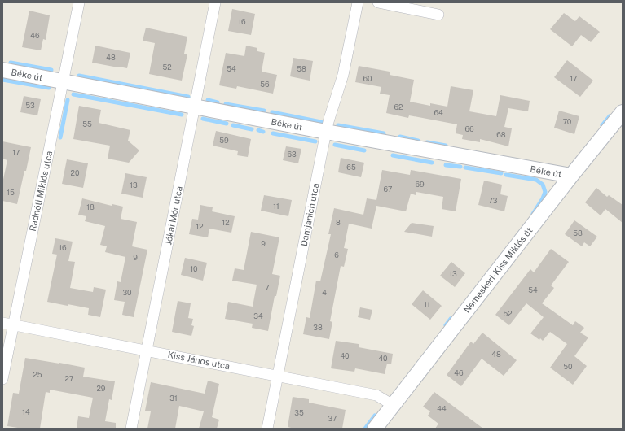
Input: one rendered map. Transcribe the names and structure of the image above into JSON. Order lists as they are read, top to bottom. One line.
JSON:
{"streets":{"street":["Béke út","Radnóti Miklós utca","Damjanich utca","Jókai Mór utca","Nemeskéri-Kiss Miklós út","Kiss János utca"]},"crossings":[["Béke út","Radnóti Miklós utca"],["Béke út","Damjanich utca"],["Béke út","Jókai Mór utca"],["Béke út","Nemeskéri-Kiss Miklós út"],["Radnóti Miklós utca","Kiss János utca"],["Damjanich utca","Kiss János utca"],["Jókai Mór utca","Kiss János utca"],["Nemeskéri-Kiss Miklós út","Kiss János utca"]],"house_numbers":["16","46","48","52","54","58","60","17","56","53","62","64","70","55","66","68","59","17","63","65","20","69","13","67","15","73","11","18","12","8","12","58","9","16","6","9","10","13","7","54","30","4","11","52","34","38","48","40","40","50","46","25","27","29","31","44","14","35","37"]}
